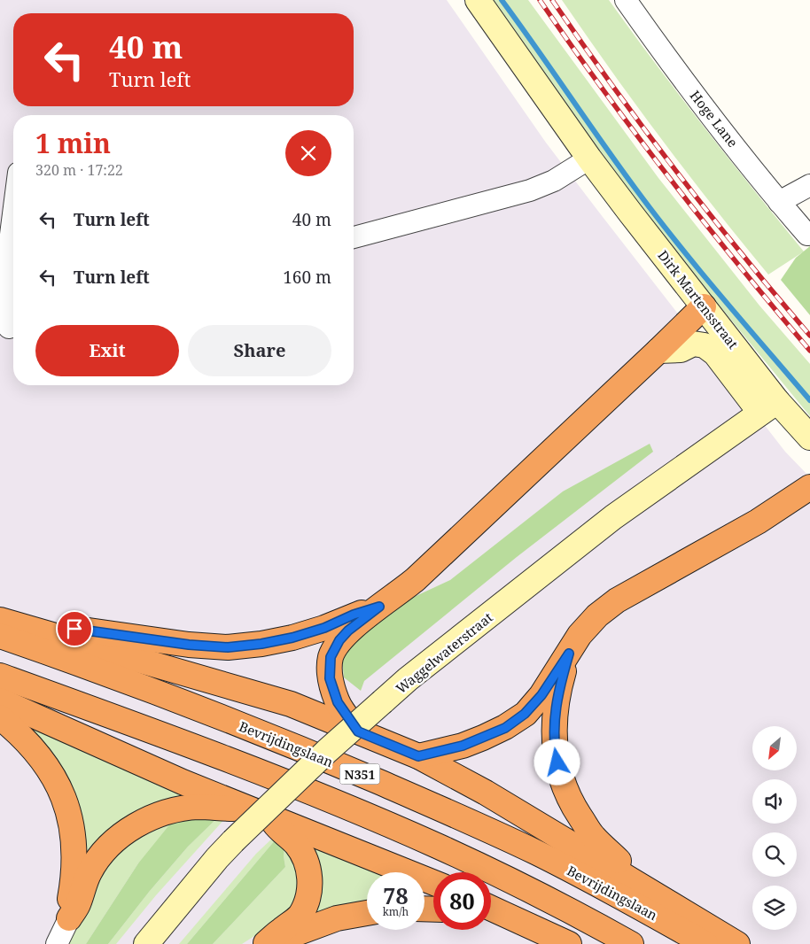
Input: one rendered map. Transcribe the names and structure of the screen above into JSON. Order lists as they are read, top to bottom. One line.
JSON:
{"streets":{"highway":["Bevrijdingslaan","N351"],"main road":["Dirk Martensstraat","Waggelwaterstraat"],"street":["Hoge Lane"]},"crossings":[["Dirk Martensstraat","Waggelwaterstraat"]],"north":"bottom left","page":{"turn":["40 m","Turn left"],"heading":["1 min","320 m · 17:22"],"list":[{"name":"Turn left","value":"40 m"},{"name":"Turn left","value":"160 m"}],"buttons":["Exit","Share"],"speed":"78 km/h","limit":"80"}}
